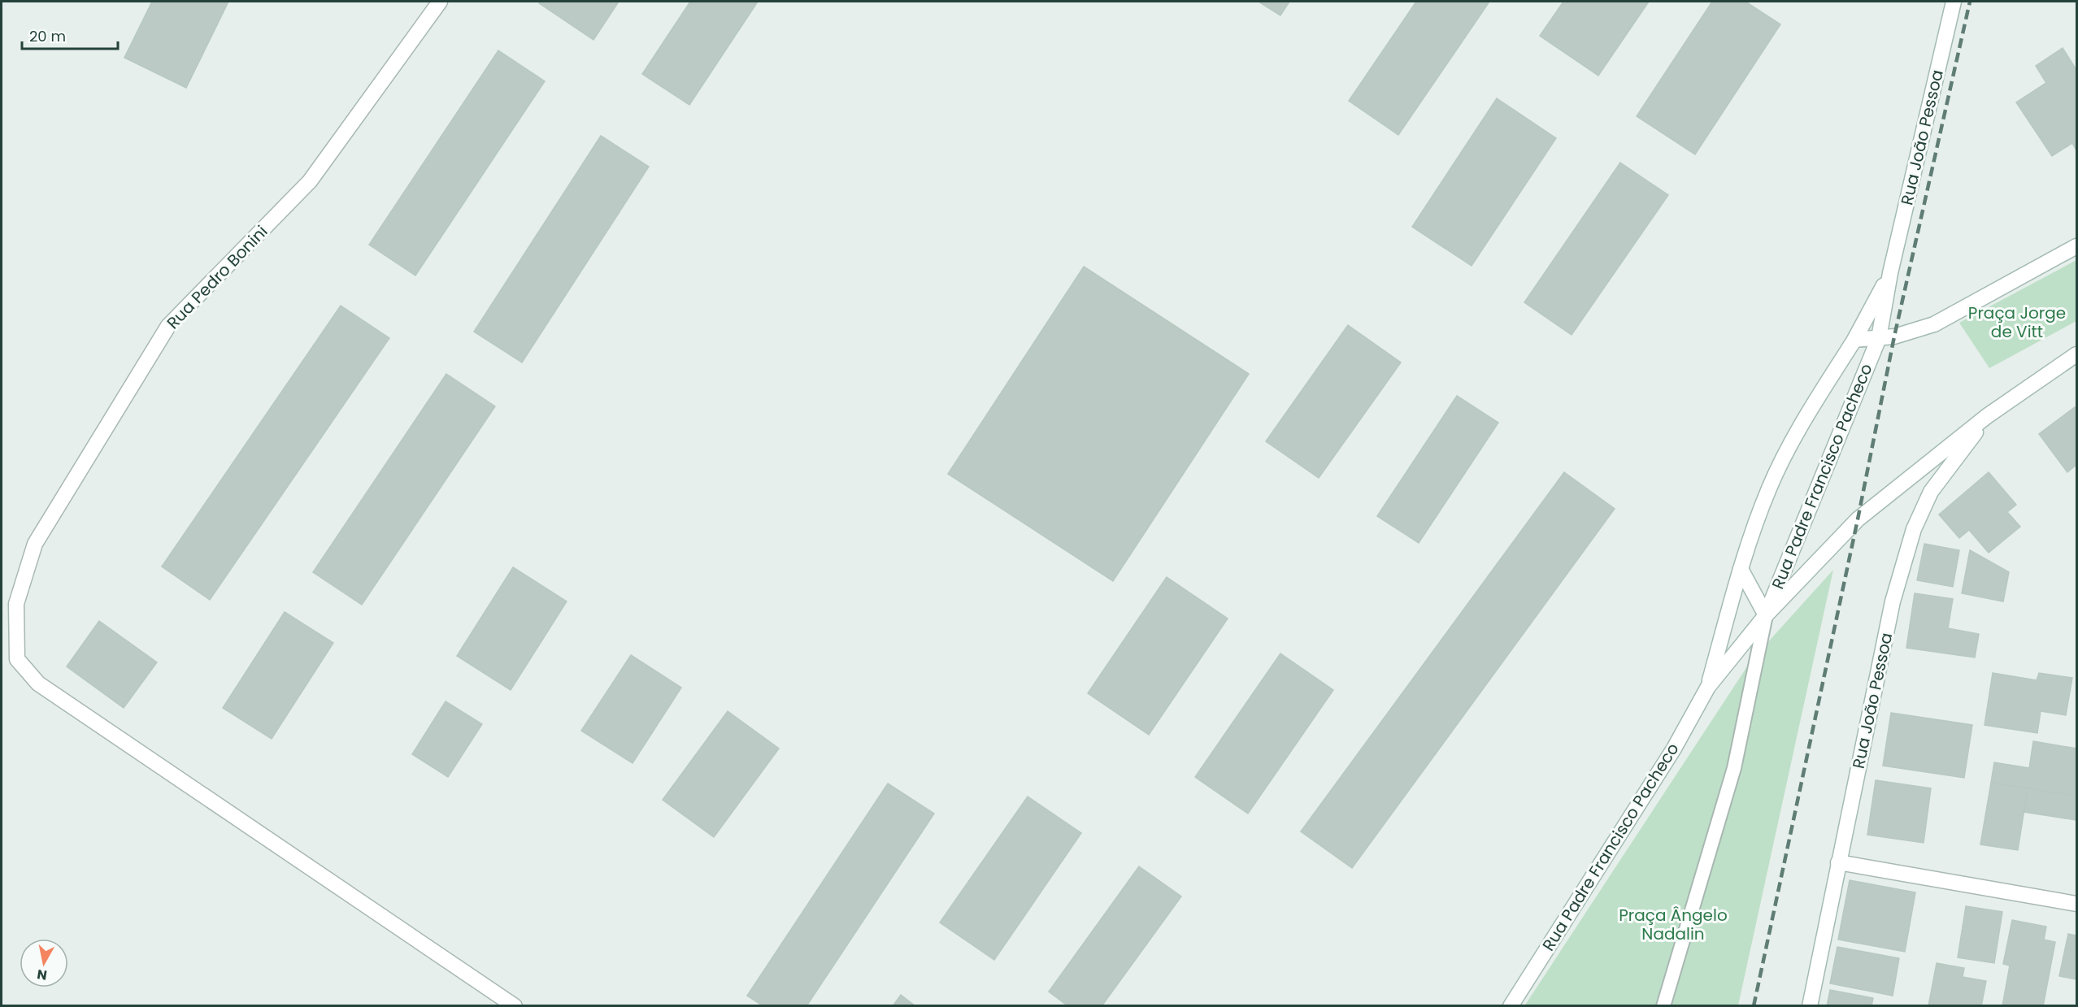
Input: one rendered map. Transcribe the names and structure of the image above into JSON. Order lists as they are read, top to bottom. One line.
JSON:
{"streets":{"main road":["Rua João Pessoa","Rua Pedro Bonini","Rua Padre Francisco Pacheco"]},"crossings":[["Rua João Pessoa","Rua Padre Francisco Pacheco"]],"parks":["Praça Jorge de Vitt","Praça Ângelo Nadalin"],"scale_bar":"20 m","north":"bottom"}
